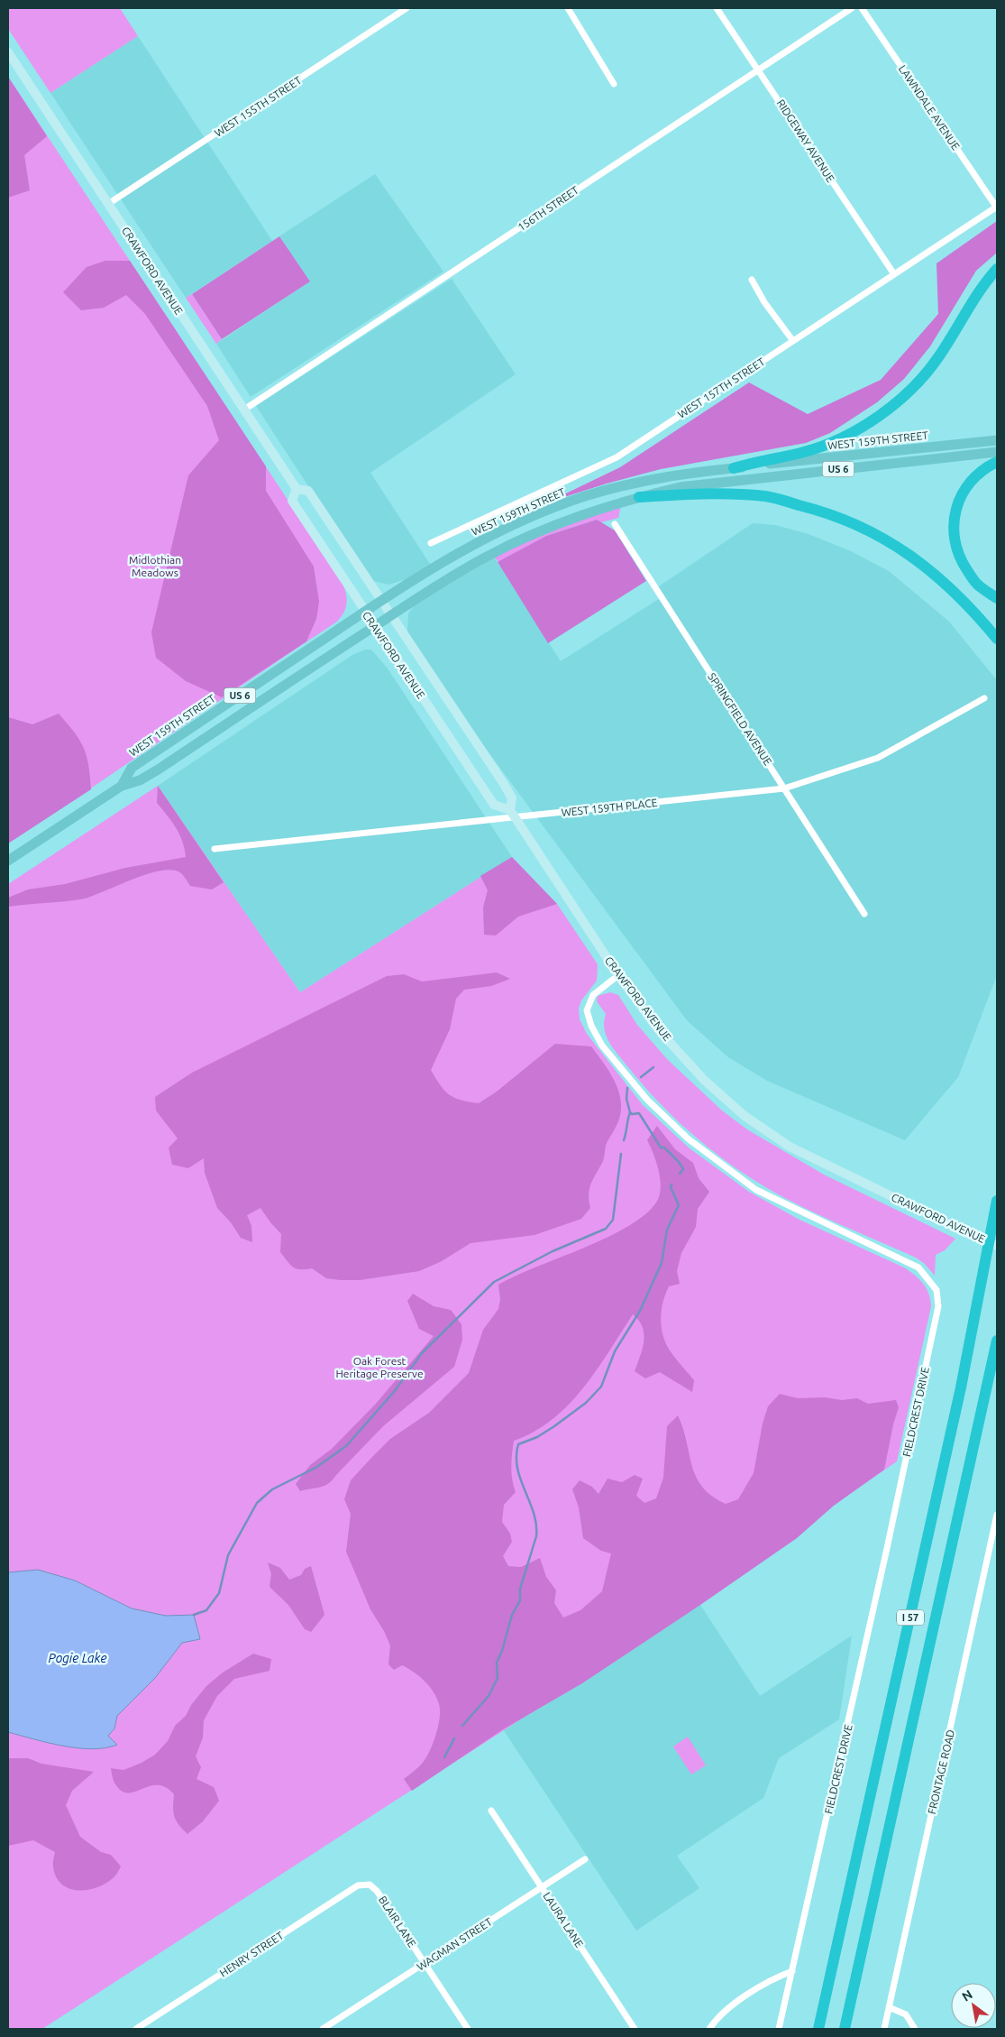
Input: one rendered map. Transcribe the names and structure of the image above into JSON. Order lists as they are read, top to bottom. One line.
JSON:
{"streets":{"highway":["I 57"],"main road":["CRAWFORD AVENUE","WEST 159TH STREET","US 6"],"street":["WEST 155TH STREET","LAWNDALE AVENUE","RIDGEWAY AVENUE","156TH STREET","WEST 157TH STREET","SPRINGFIELD AVENUE","WEST 159TH PLACE","FIELDCREST DRIVE","FRONTAGE ROAD","LAURA LANE","BLAIR LANE","WAGMAN STREET","HENRY STREET"]},"crossings":[["WEST 155TH STREET","CRAWFORD AVENUE"],["LAWNDALE AVENUE","WEST 157TH STREET"],["RIDGEWAY AVENUE","156TH STREET"],["RIDGEWAY AVENUE","WEST 157TH STREET"],["156TH STREET","CRAWFORD AVENUE"],["CRAWFORD AVENUE","WEST 159TH STREET"],["CRAWFORD AVENUE","WEST 159TH PLACE"],["CRAWFORD AVENUE","FIELDCREST DRIVE"],["SPRINGFIELD AVENUE","WEST 159TH PLACE"],["LAURA LANE","WAGMAN STREET"],["BLAIR LANE","WAGMAN STREET"],["BLAIR LANE","HENRY STREET"]],"water":["Pogie Lake"],"parks":["Midlothian Meadows","Oak Forest Heritage Preserve"],"north":"top left"}
